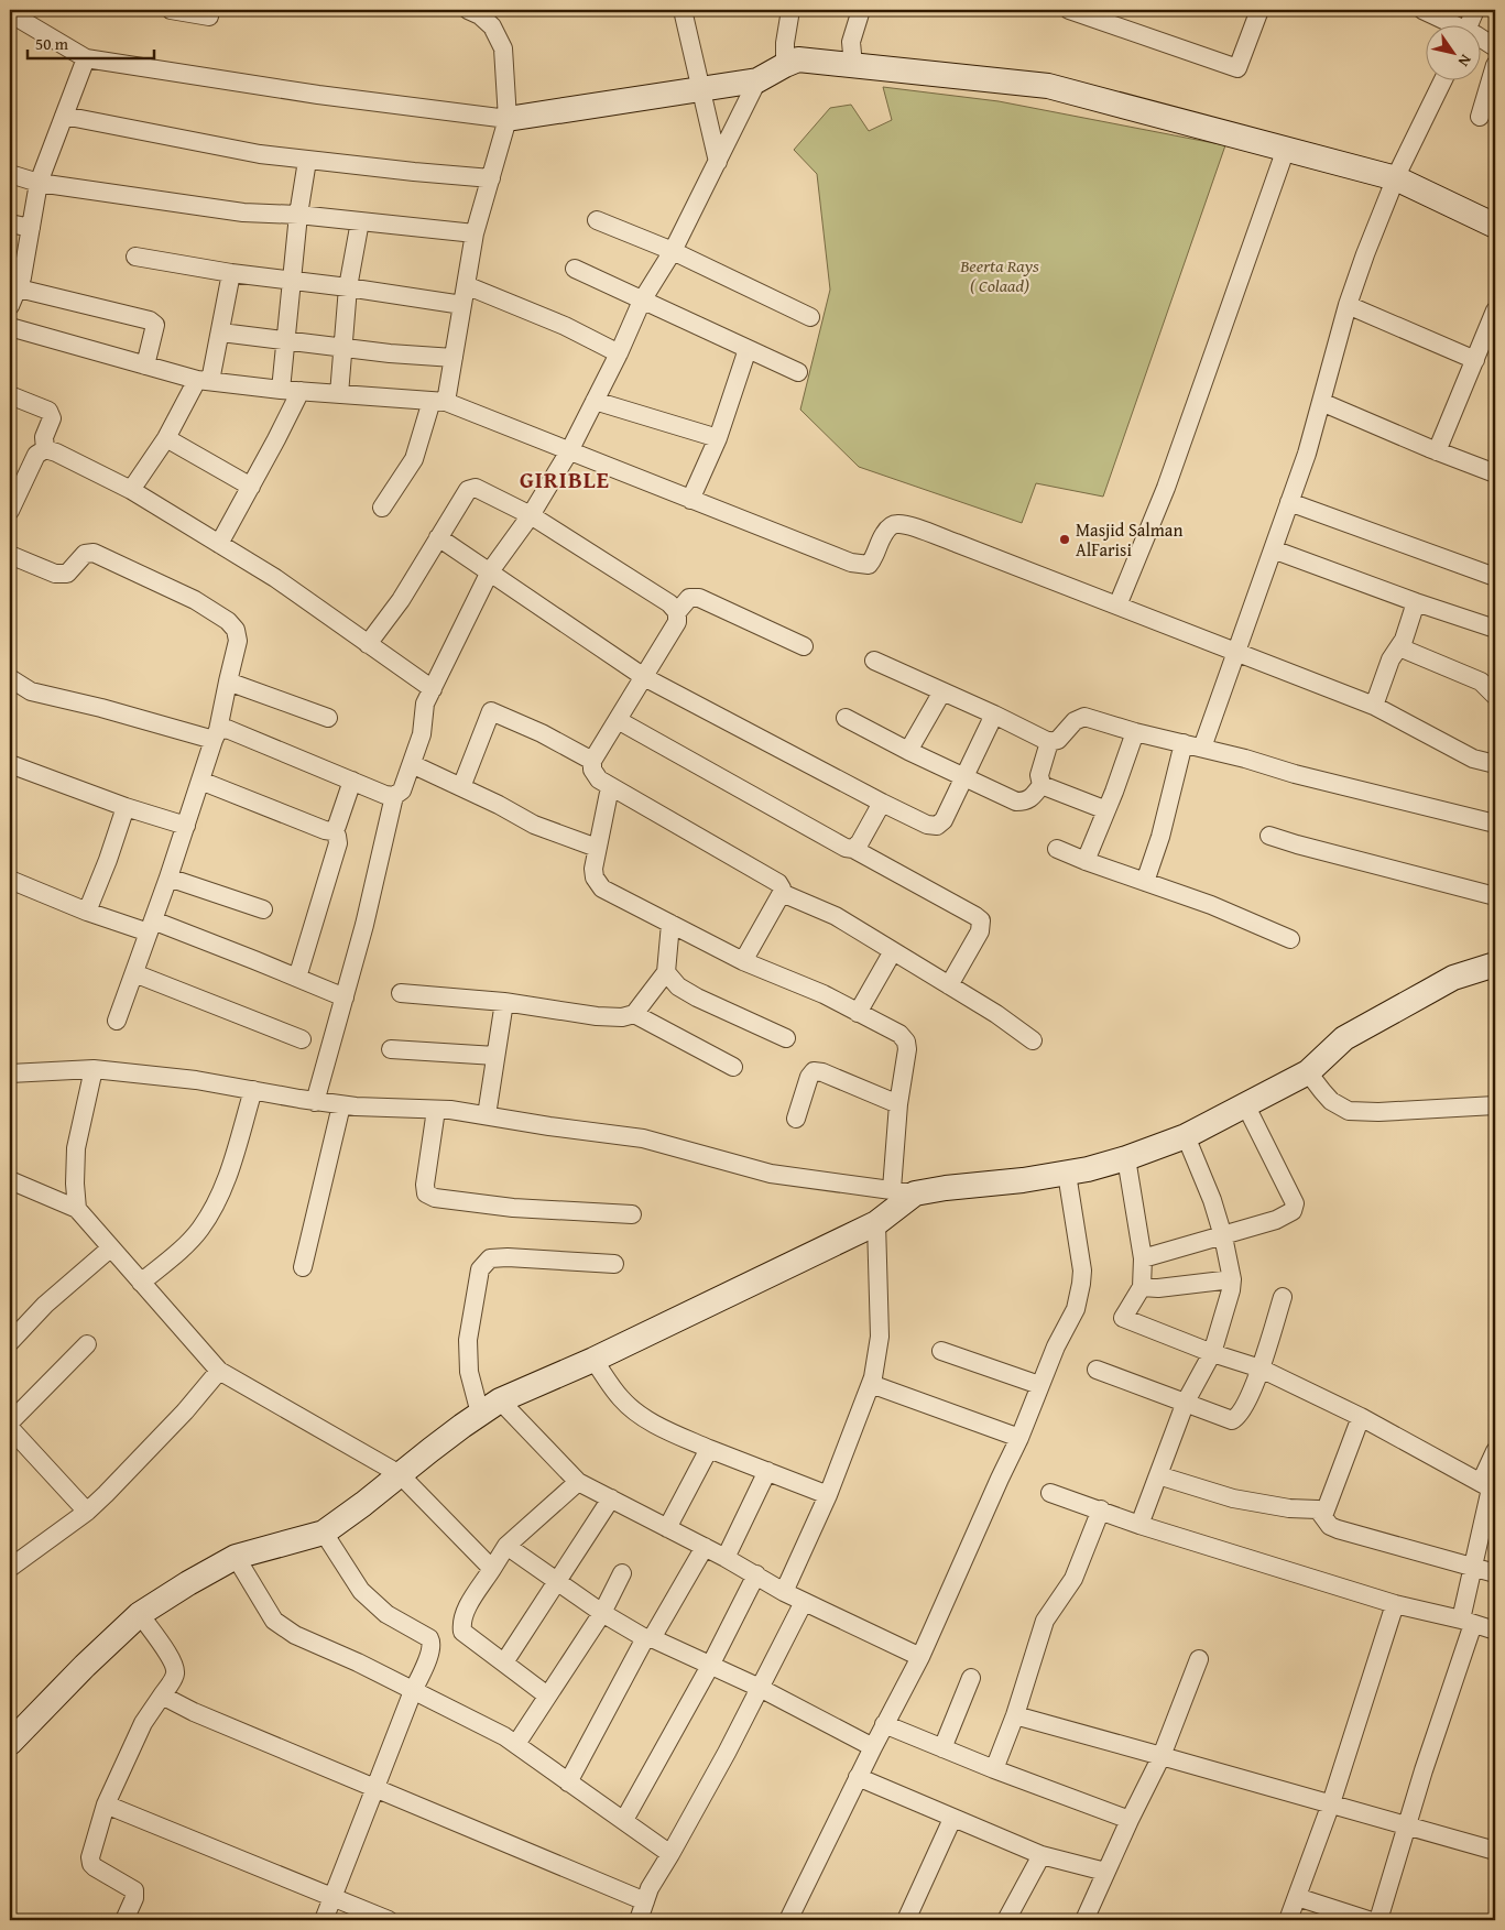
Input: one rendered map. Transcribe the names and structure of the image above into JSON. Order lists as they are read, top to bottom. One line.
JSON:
{"districts":["GIRIBLE"],"parks":["Beerta Rays ( Colaad)"],"places":["Masjid Salman AlFarisi"],"scale_bar":"50 m","north":"bottom right"}
